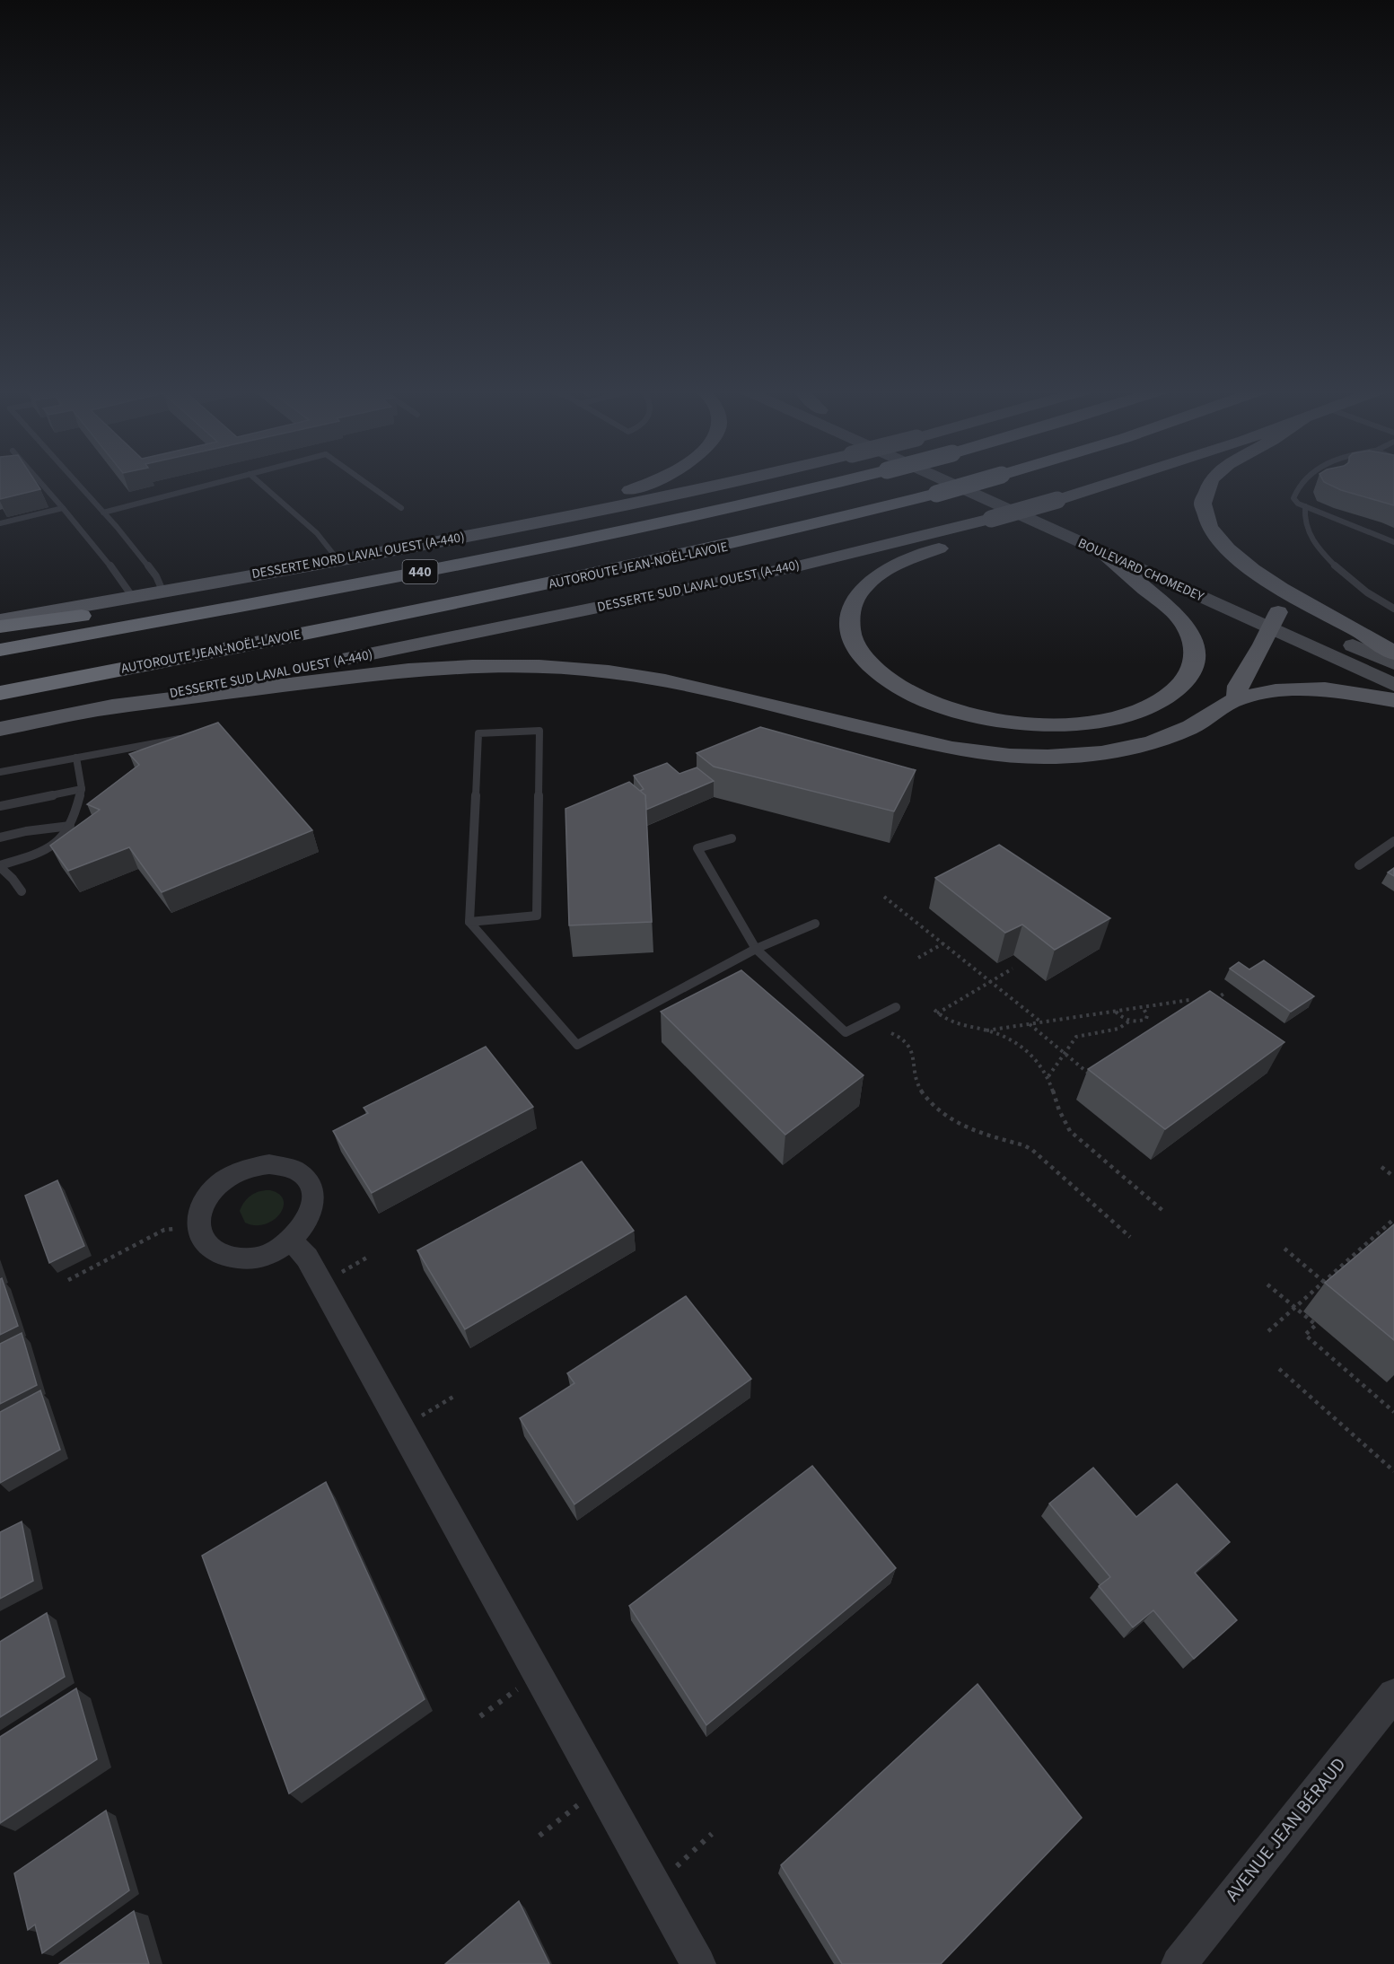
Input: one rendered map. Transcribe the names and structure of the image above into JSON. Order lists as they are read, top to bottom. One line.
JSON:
{"streets":{"highway":["AUTOROUTE JEAN-NOËL-LAVOIE","440"],"main road":["DESSERTE NORD LAVAL OUEST (A-440)","DESSERTE SUD LAVAL OUEST (A-440)"],"street":["BOULEVARD CHOMEDEY","AVENUE JEAN BÉRAUD"]}}
